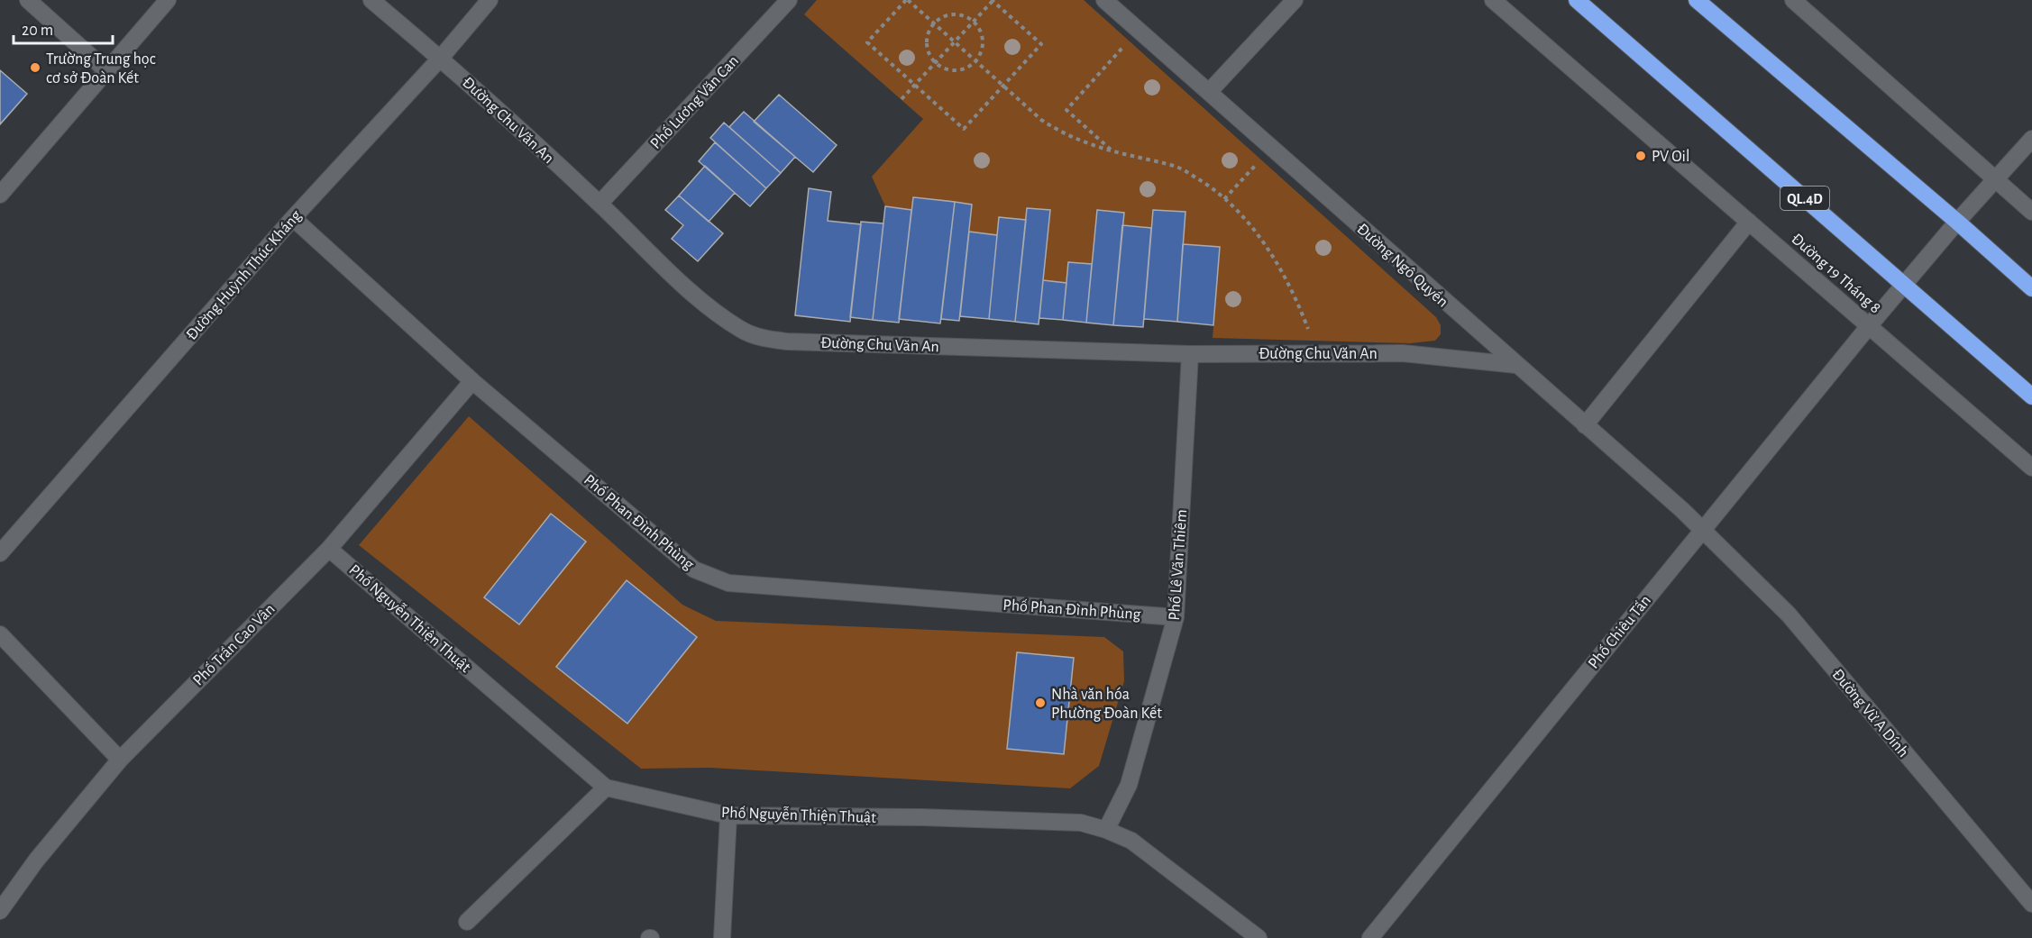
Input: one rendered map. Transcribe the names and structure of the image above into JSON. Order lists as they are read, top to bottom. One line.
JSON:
{"streets":{"highway":["QL.4D"],"street":["Phố Lương Văn Can","Đường Chu Văn An","Đường Ngô Quyền","Đường 19 Tháng 8","Đường Huỳnh Thúc Kháng","Phố Phan Đình Phùng","Phố Lê Văn Thiêm","Phố Nguyễn Thiện Thuật","Phố Chiêu Tấn","Phố Trần Cao Vân","Đường Vừ A Dính"]},"crossings":[["Phố Lương Văn Can","Đường Chu Văn An"],["Đường Chu Văn An","Đường Ngô Quyền"],["Đường Chu Văn An","Đường Huỳnh Thúc Kháng"],["Đường Chu Văn An","Phố Lê Văn Thiêm"],["QL.4D","Phố Chiêu Tấn"],["Đường Ngô Quyền","Phố Chiêu Tấn"],["Đường Ngô Quyền","Đường Vừ A Dính"],["Đường 19 Tháng 8","Phố Chiêu Tấn"],["Đường Huỳnh Thúc Kháng","Phố Phan Đình Phùng"],["Phố Phan Đình Phùng","Phố Lê Văn Thiêm"],["Phố Phan Đình Phùng","Phố Trần Cao Vân"],["Phố Lê Văn Thiêm","Phố Nguyễn Thiện Thuật"],["Phố Nguyễn Thiện Thuật","Phố Trần Cao Vân"],["Phố Chiêu Tấn","Đường Vừ A Dính"]],"places":["Trường Trung học cơ sở Đoàn Kết","PV Oil","Nhà văn hóa Phường Đoàn Kết"],"scale_bar":"20 m"}
